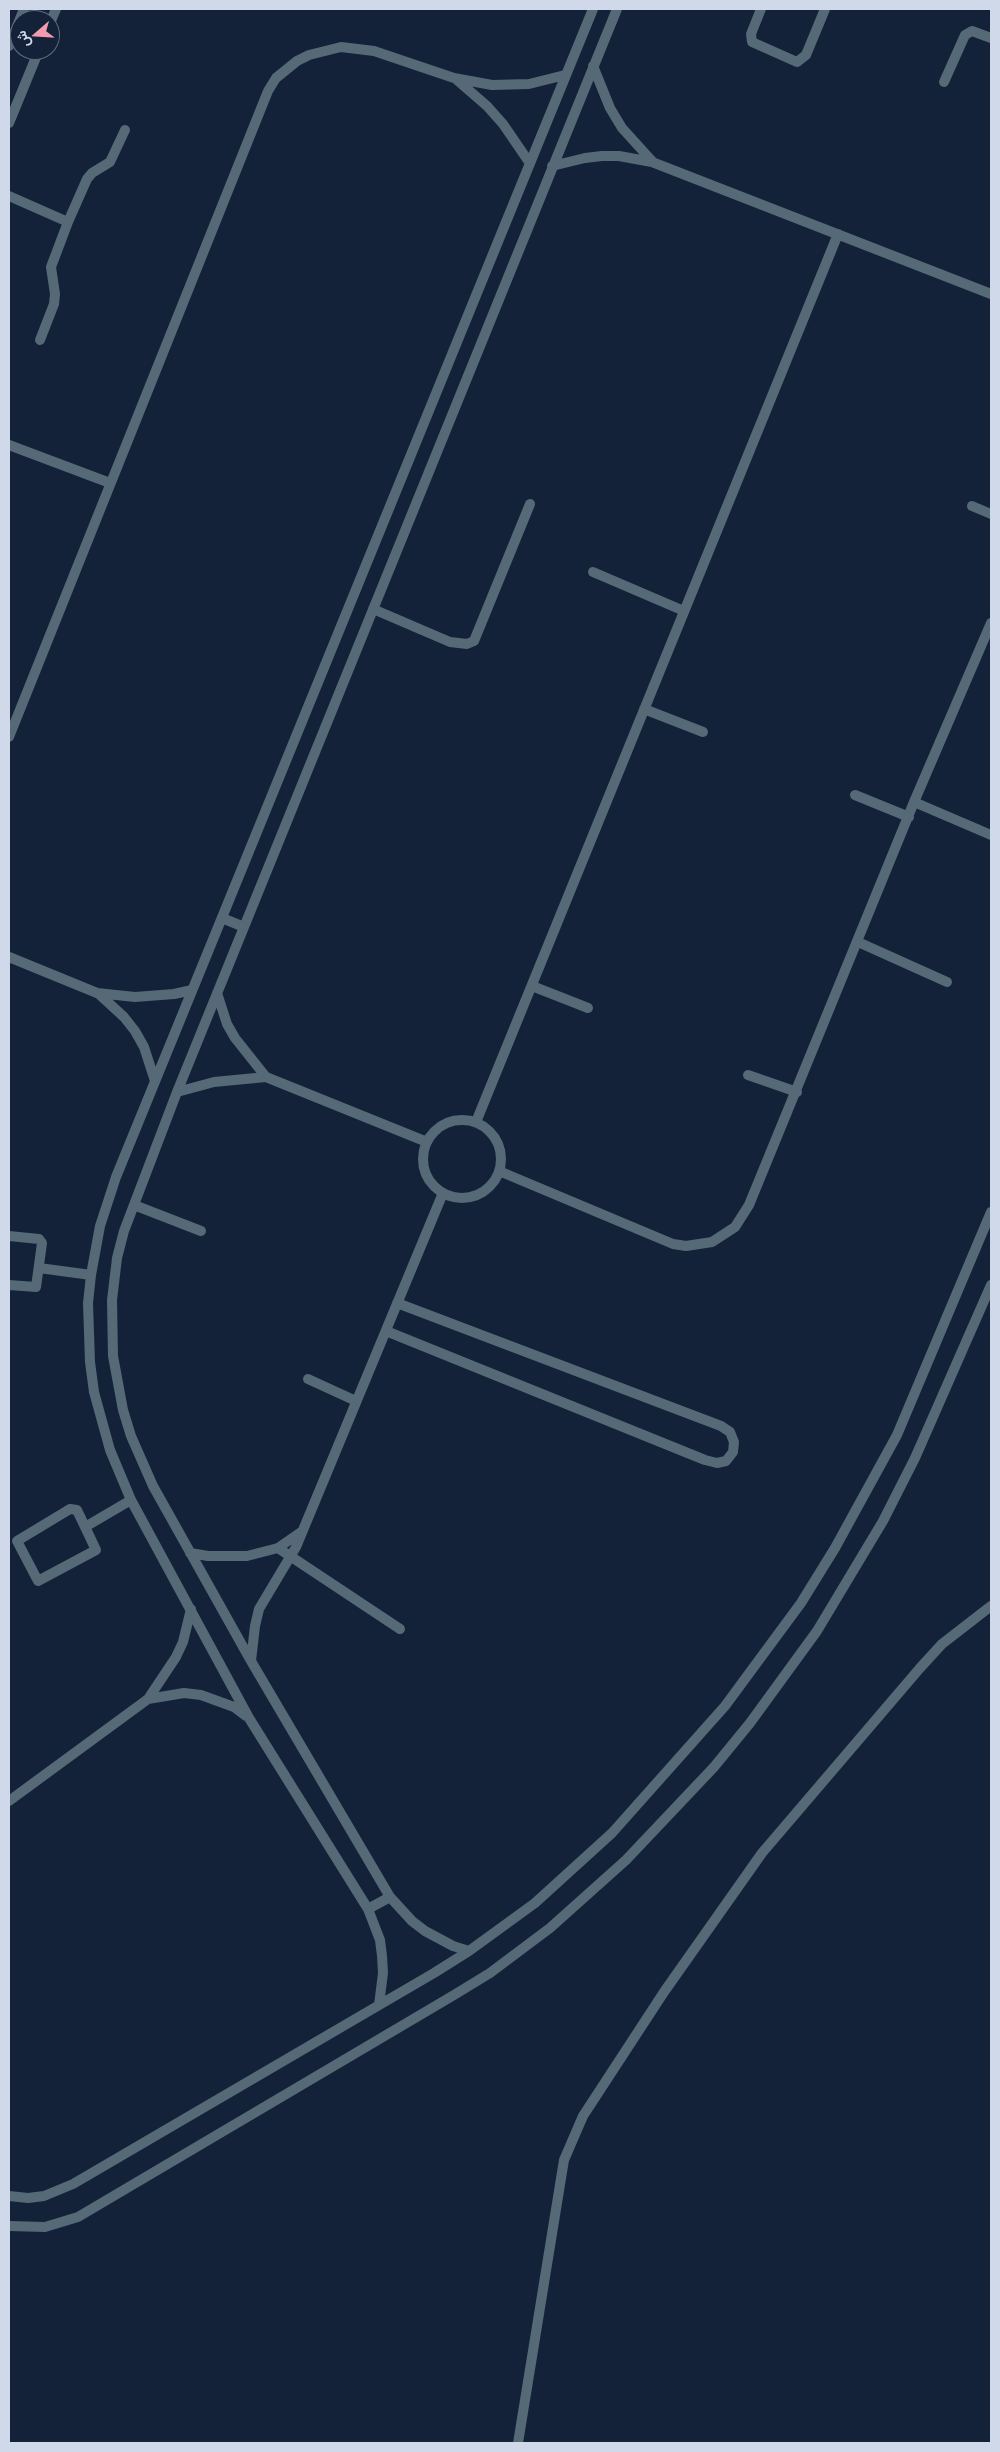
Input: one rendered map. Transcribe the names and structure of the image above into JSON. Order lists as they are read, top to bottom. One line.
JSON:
{"north":"left"}
